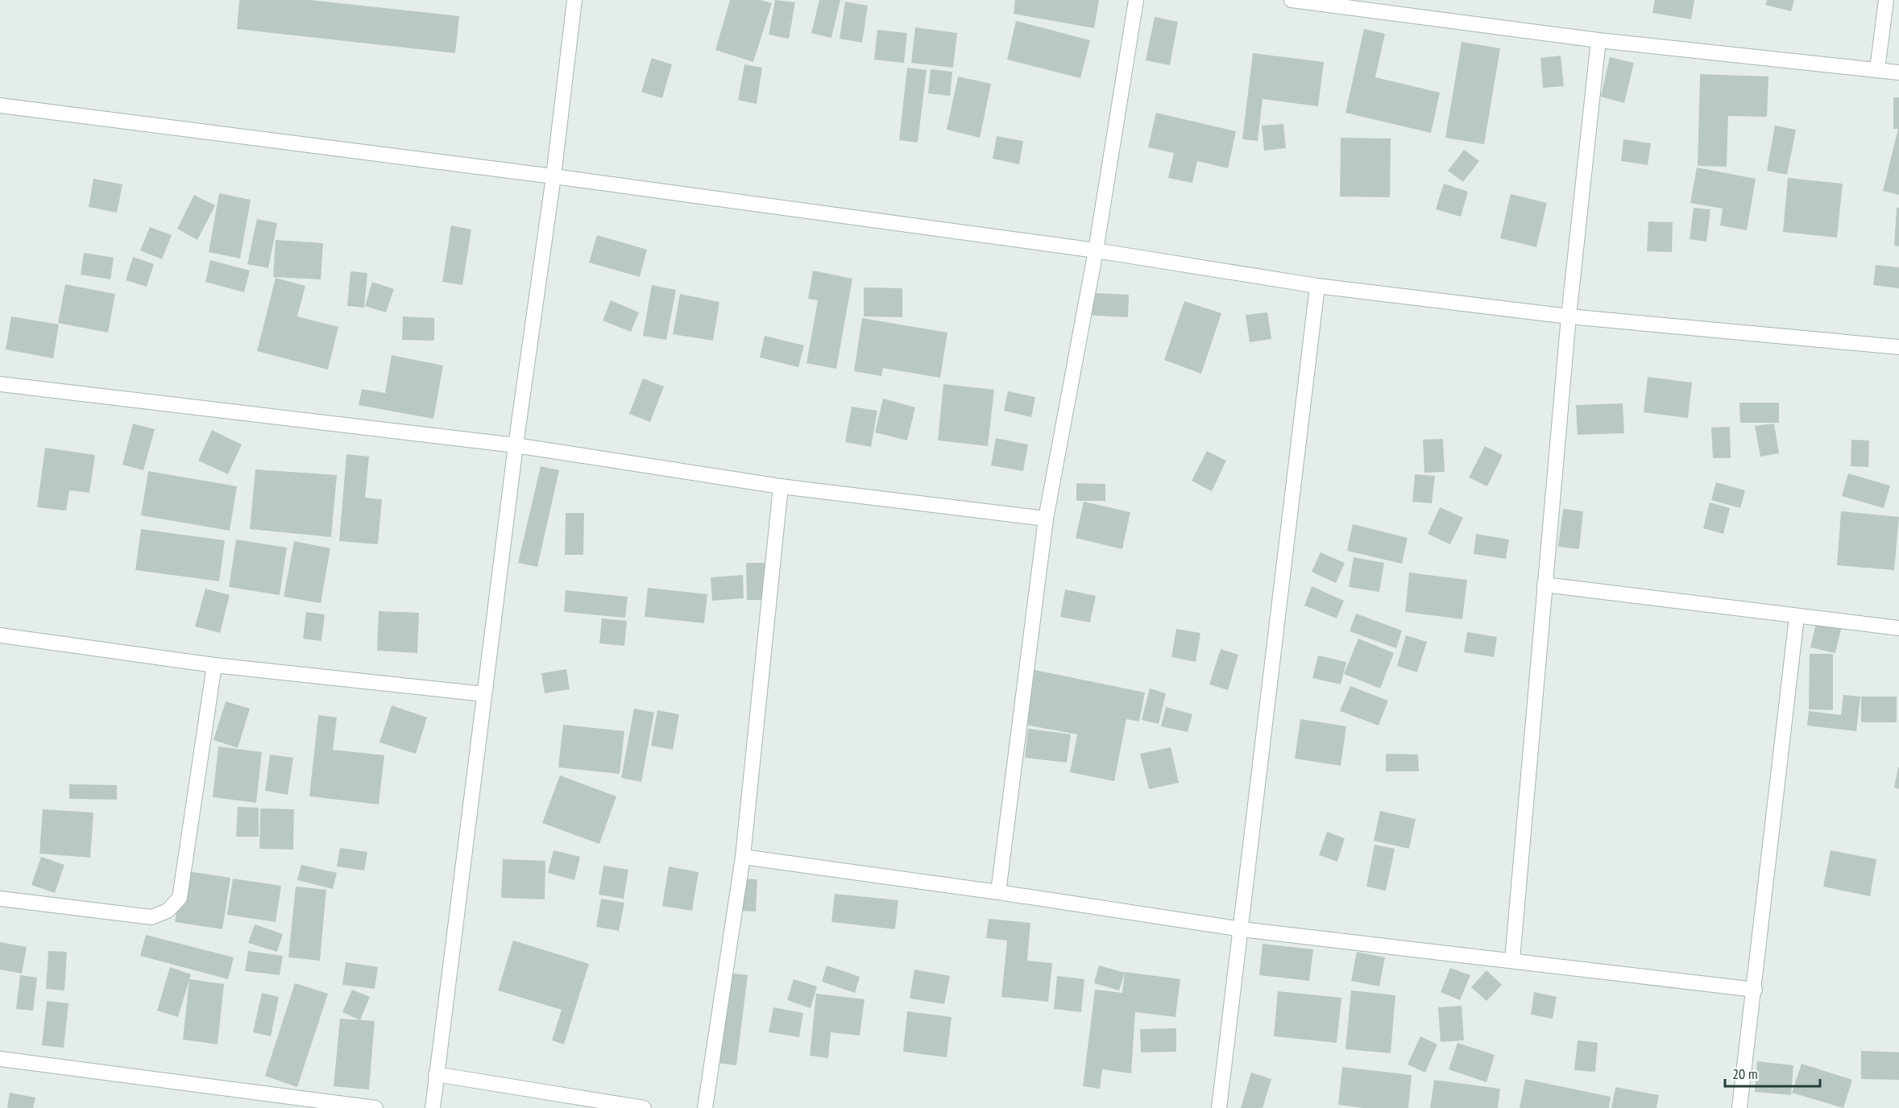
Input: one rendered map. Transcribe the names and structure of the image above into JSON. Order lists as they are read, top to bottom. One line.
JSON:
{"scale_bar":"20 m"}
